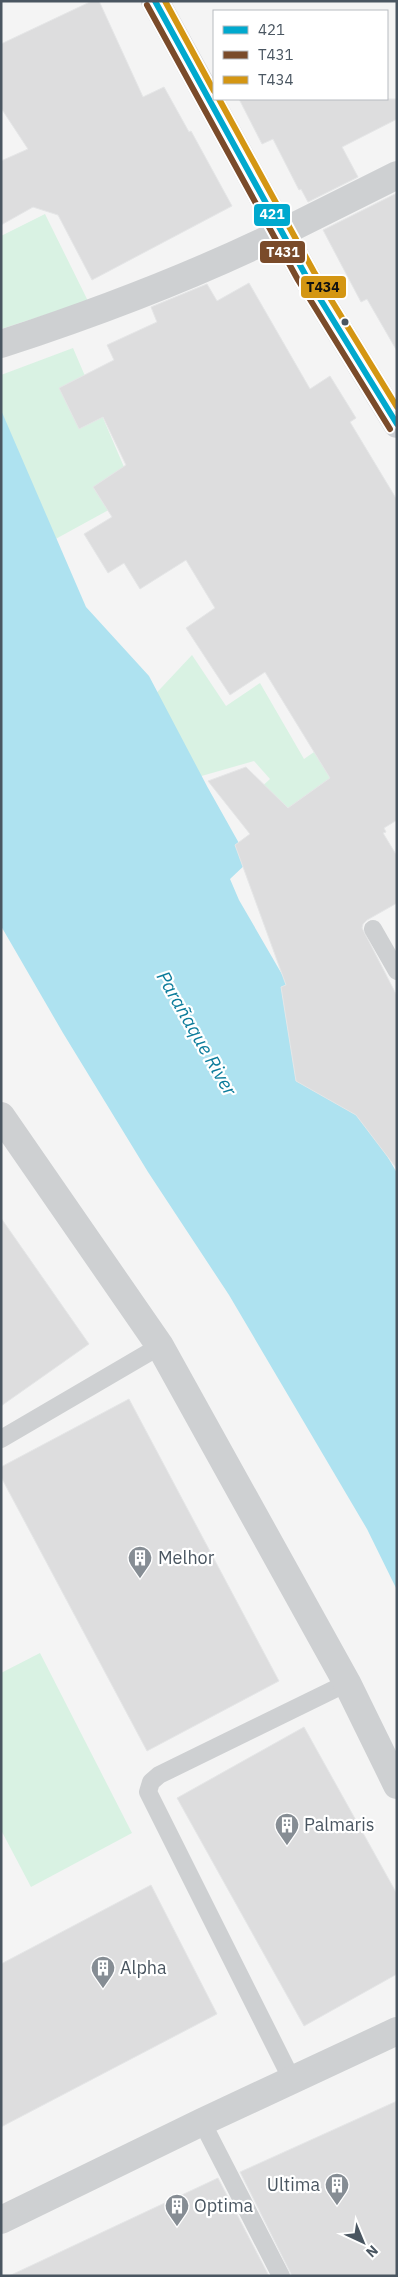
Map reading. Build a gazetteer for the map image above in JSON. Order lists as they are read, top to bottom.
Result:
{
  "water": ["Parañaque River"],
  "places": {
    "building": [
      "Melhor",
      "Palmaris",
      "Alpha",
      "Ultima",
      "Optima"
    ]
  },
  "lines": ["transit line 421", "transit line T434", "transit line T431"],
  "legend": ["421", "T431", "T434"],
  "north": "bottom right"
}
